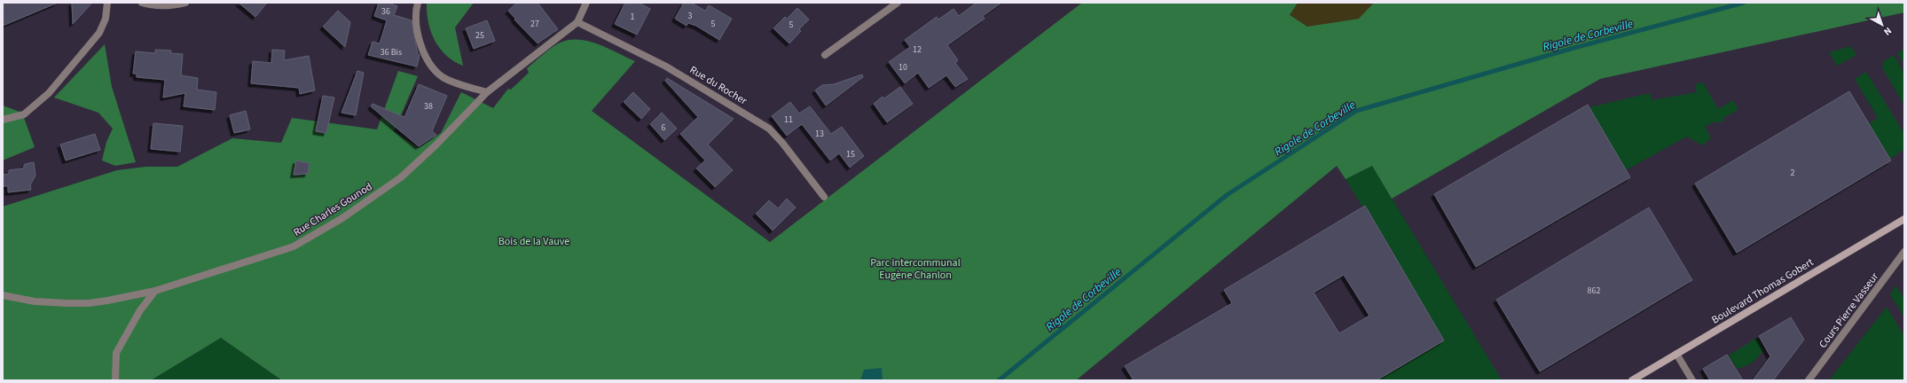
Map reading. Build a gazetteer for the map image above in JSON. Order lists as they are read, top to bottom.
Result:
{
  "streets": {
    "main road": ["Boulevard Thomas Gobert"],
    "street": ["Rue du Rocher", "Rue Charles Gounod", "Cours Pierre Vasseur"]
  },
  "crossings": [
    ["Rue du Rocher", "Rue Charles Gounod"]
  ],
  "water": ["Rigole de Corbeville"],
  "parks": ["Bois de la Vauve", "Parc intercommunal Eugène Chanlon"],
  "house_numbers": [
    "36",
    "3",
    "1",
    "27",
    "5",
    "5",
    "25",
    "12",
    "36 Bis",
    "10",
    "38",
    "11",
    "6",
    "13",
    "15",
    "2",
    "862"
  ],
  "north": "bottom right"
}
